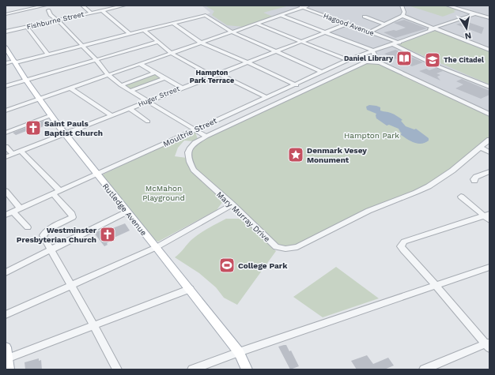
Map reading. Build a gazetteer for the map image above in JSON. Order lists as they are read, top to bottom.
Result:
{
  "streets": {
    "main road": ["Rutledge Avenue"],
    "street": [
      "Fishburne Street",
      "Hagood Avenue",
      "Huger Street",
      "Moultrie Street",
      "Mary Murray Drive"
    ]
  },
  "crossings": [
    ["Hagood Avenue", "Huger Street"],
    ["Hagood Avenue", "Moultrie Street"],
    ["Huger Street", "Rutledge Avenue"],
    ["Moultrie Street", "Rutledge Avenue"]
  ],
  "districts": ["Hampton Park Terrace"],
  "parks": ["Hampton Park", "McMahon Playground"],
  "places": {
    "library": ["Daniel Library"],
    "school or university": ["The Citadel"],
    "church": ["Saint Pauls Baptist Church", "Westminster Presbyterian Church"],
    "place": ["Denmark Vesey Monument"],
    "sports": ["College Park"]
  },
  "north": "bottom"
}
